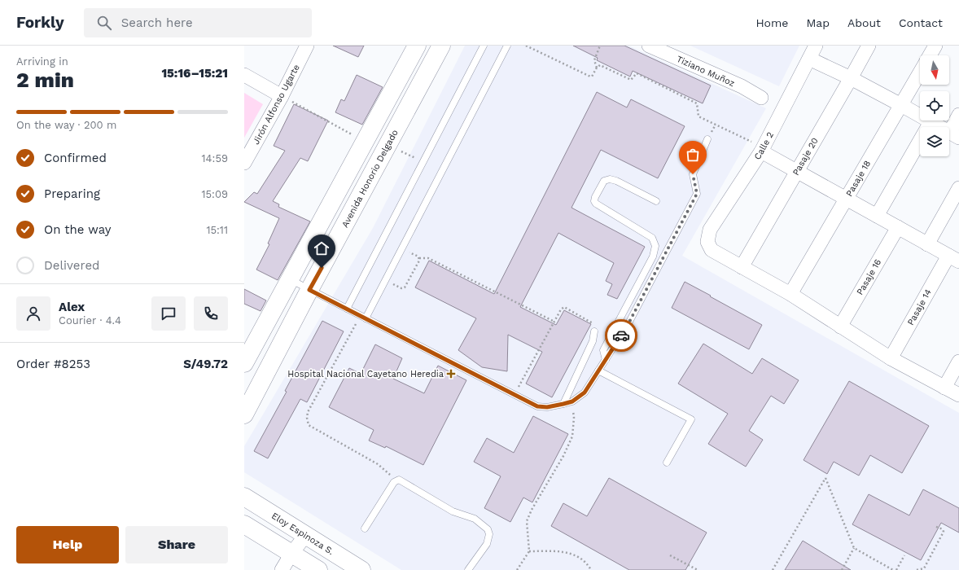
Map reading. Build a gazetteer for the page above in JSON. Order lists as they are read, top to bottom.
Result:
{
  "streets": {
    "street": [
      "Tiziano Muñoz",
      "Jirón Alfonso Ugarte",
      "Calle 2",
      "Pasaje 20",
      "Avenida Honorio Delgado",
      "Pasaje 18",
      "Pasaje 16",
      "Pasaje 14",
      "Eloy Espinoza S."
    ]
  },
  "crossings": [
    ["Calle 2", "Pasaje 20"]
  ],
  "places": {
    "health": ["Hospital Nacional Cayetano Heredia"]
  },
  "north": "bottom",
  "page": {
    "header": "Forkly",
    "search": "Search here",
    "nav": [
      "Home",
      "Map",
      "About",
      "Contact"
    ],
    "heading": ["2 min", "Arriving in", "15:16–15:21"],
    "panel": [
      "Alex",
      "Courier · 4.4",
      "Order #8253",
      "S/49.72"
    ],
    "bar": "On the way · 200 m",
    "list": [
      ["Confirmed", "14:59"],
      ["Preparing", "15:09"],
      ["On the way", "15:11"],
      "Delivered"
    ],
    "buttons": ["Help", "Share"]
  }
}
